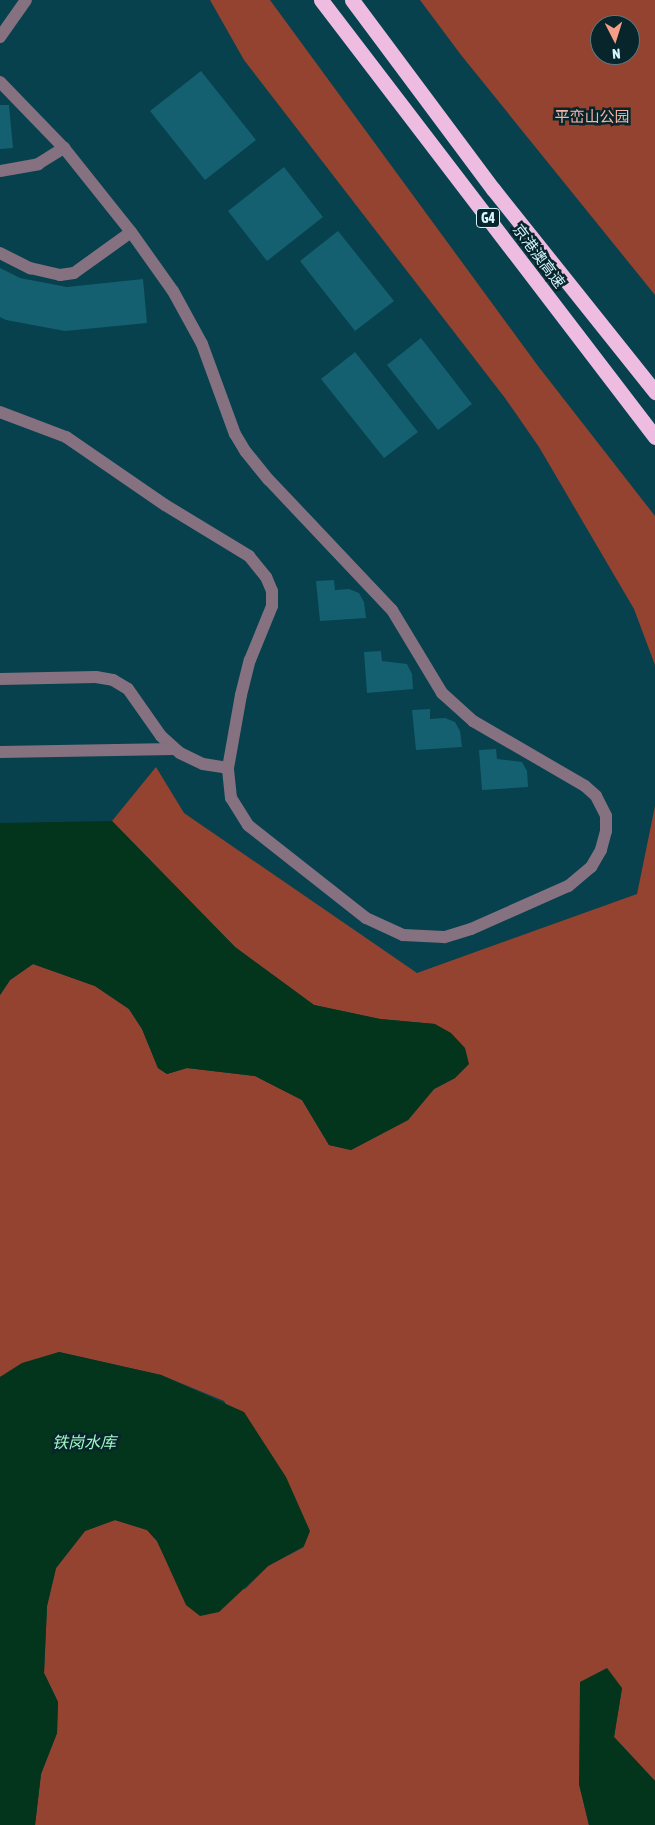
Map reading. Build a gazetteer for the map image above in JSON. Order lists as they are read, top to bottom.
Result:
{
  "streets": {
    "highway": ["G4", "京港澳高速"]
  },
  "water": ["铁岗水库"],
  "parks": ["平峦山公园"],
  "north": "bottom"
}
